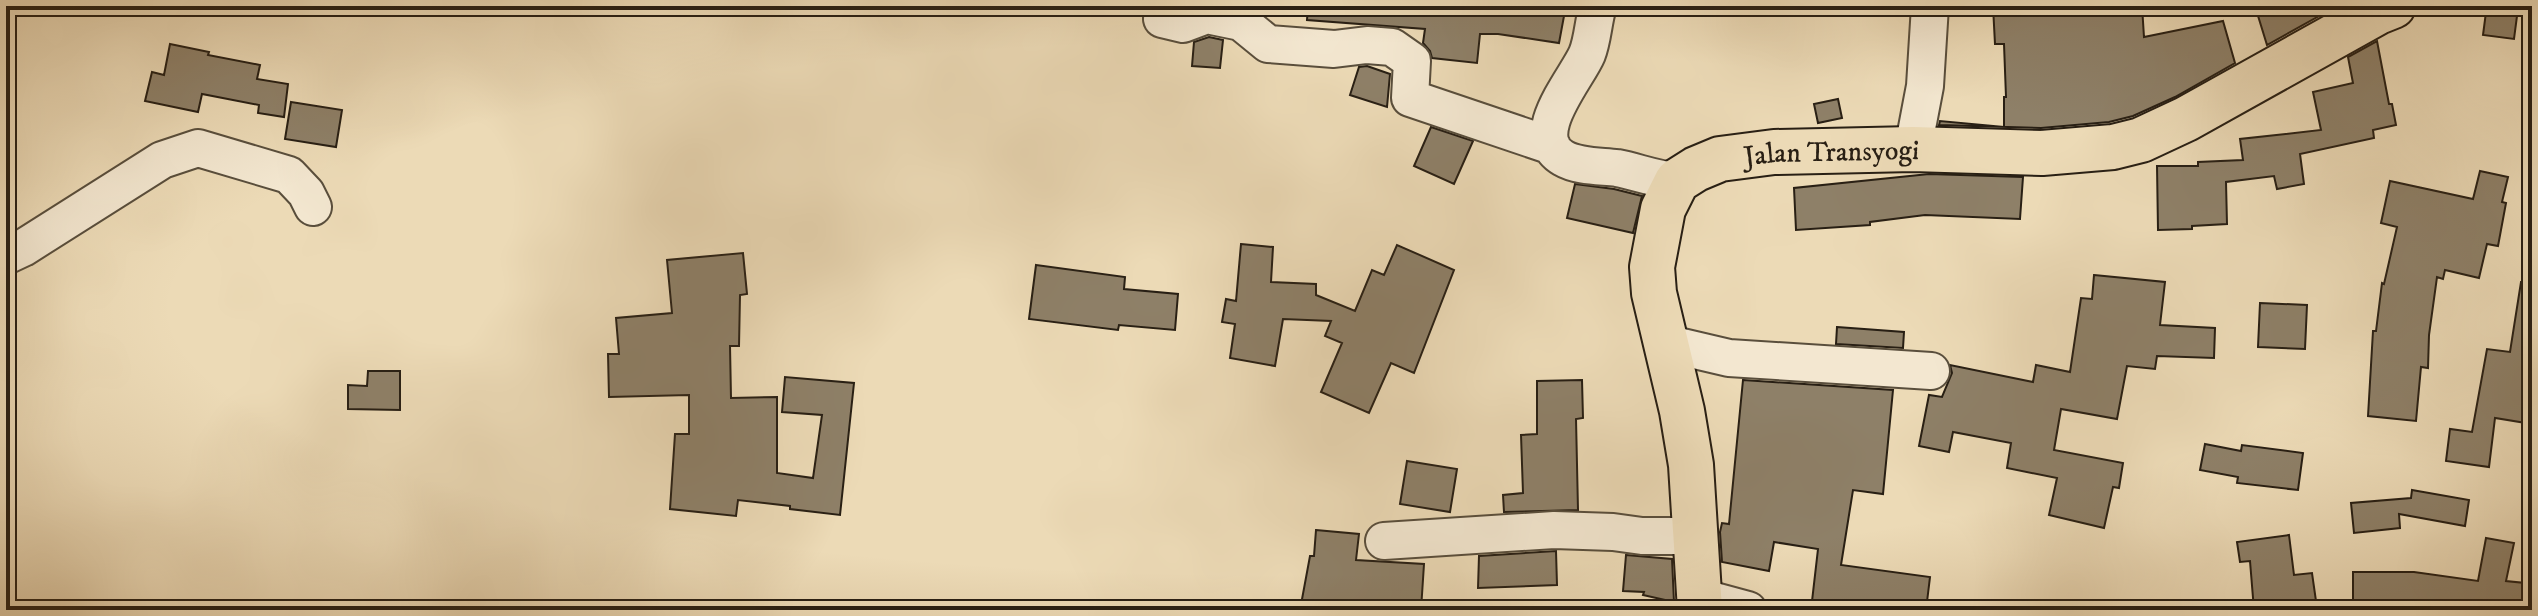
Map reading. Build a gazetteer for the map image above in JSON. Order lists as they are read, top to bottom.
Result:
{
  "streets": {
    "main road": ["Jalan Transyogi"]
  }
}
